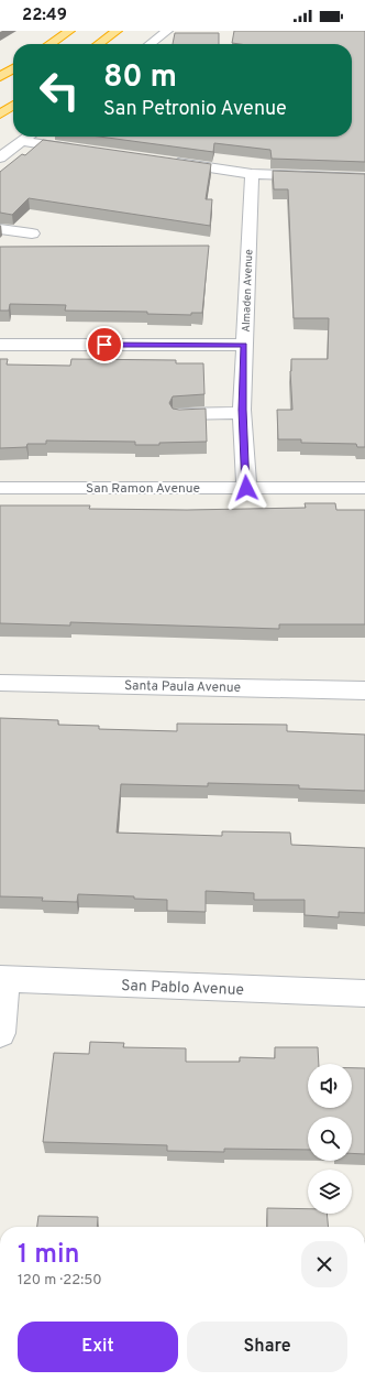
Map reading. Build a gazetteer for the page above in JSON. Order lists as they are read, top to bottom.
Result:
{
  "streets": {
    "street": [
      "Almaden Avenue",
      "San Ramon Avenue",
      "Santa Paula Avenue",
      "San Pablo Avenue"
    ]
  },
  "crossings": [
    ["Almaden Avenue", "San Ramon Avenue"]
  ],
  "page": {
    "status": "22:49",
    "turn": ["80 m", "San Petronio Avenue"],
    "heading": ["1 min", "120 m · 22:50"],
    "buttons": ["Exit", "Share"]
  }
}
